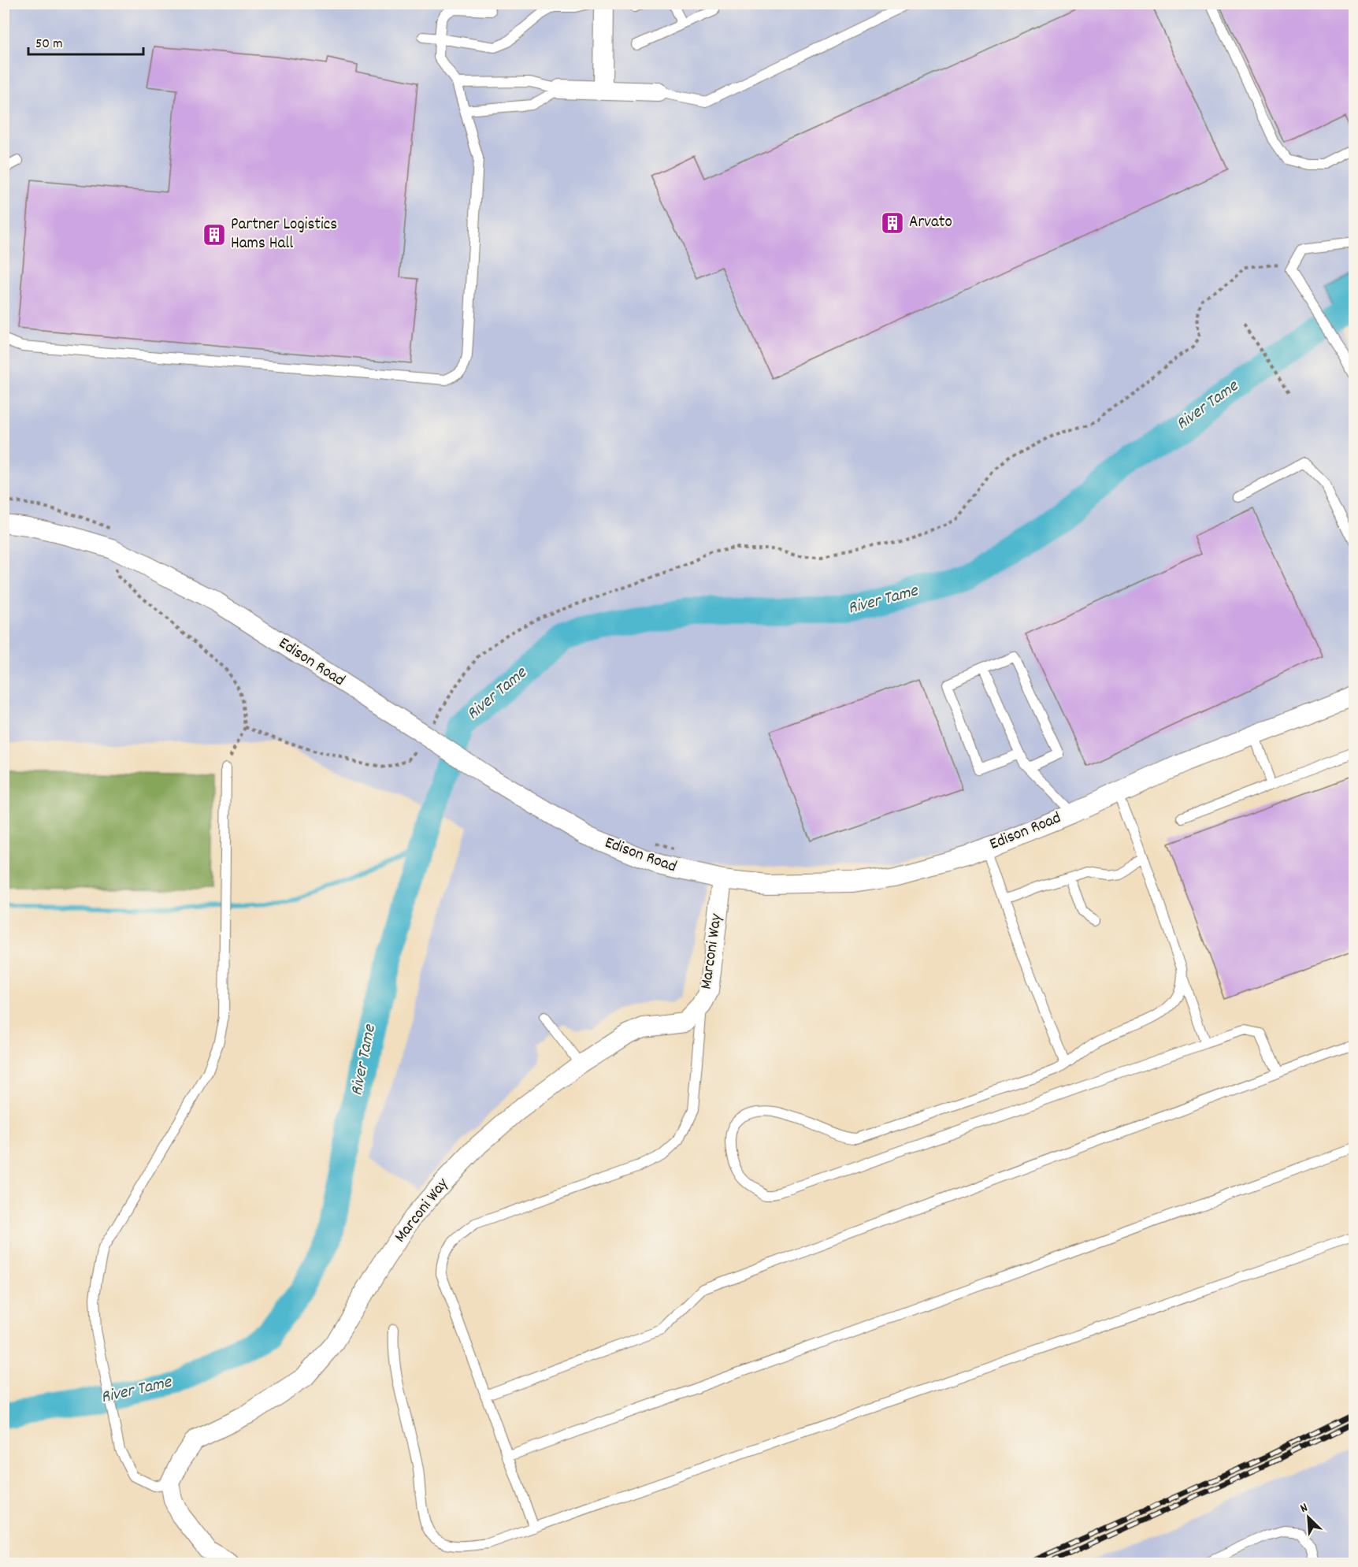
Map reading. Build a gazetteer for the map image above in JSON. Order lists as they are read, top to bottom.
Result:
{
  "streets": {
    "street": ["Edison Road", "Marconi Way"]
  },
  "crossings": [
    ["Edison Road", "Marconi Way"]
  ],
  "water": ["River Tame"],
  "places": {
    "building": ["Arvato", "Partner Logistics Hams Hall"]
  },
  "scale_bar": "50 m",
  "north": "top left"
}
